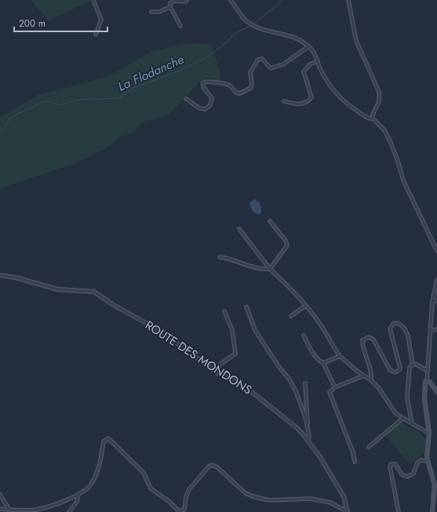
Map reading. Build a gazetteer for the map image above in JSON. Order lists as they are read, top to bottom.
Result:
{
  "streets": {
    "street": ["ROUTE DES MONDONS"]
  },
  "water": ["La Flodanche"],
  "scale_bar": "200 m"
}
